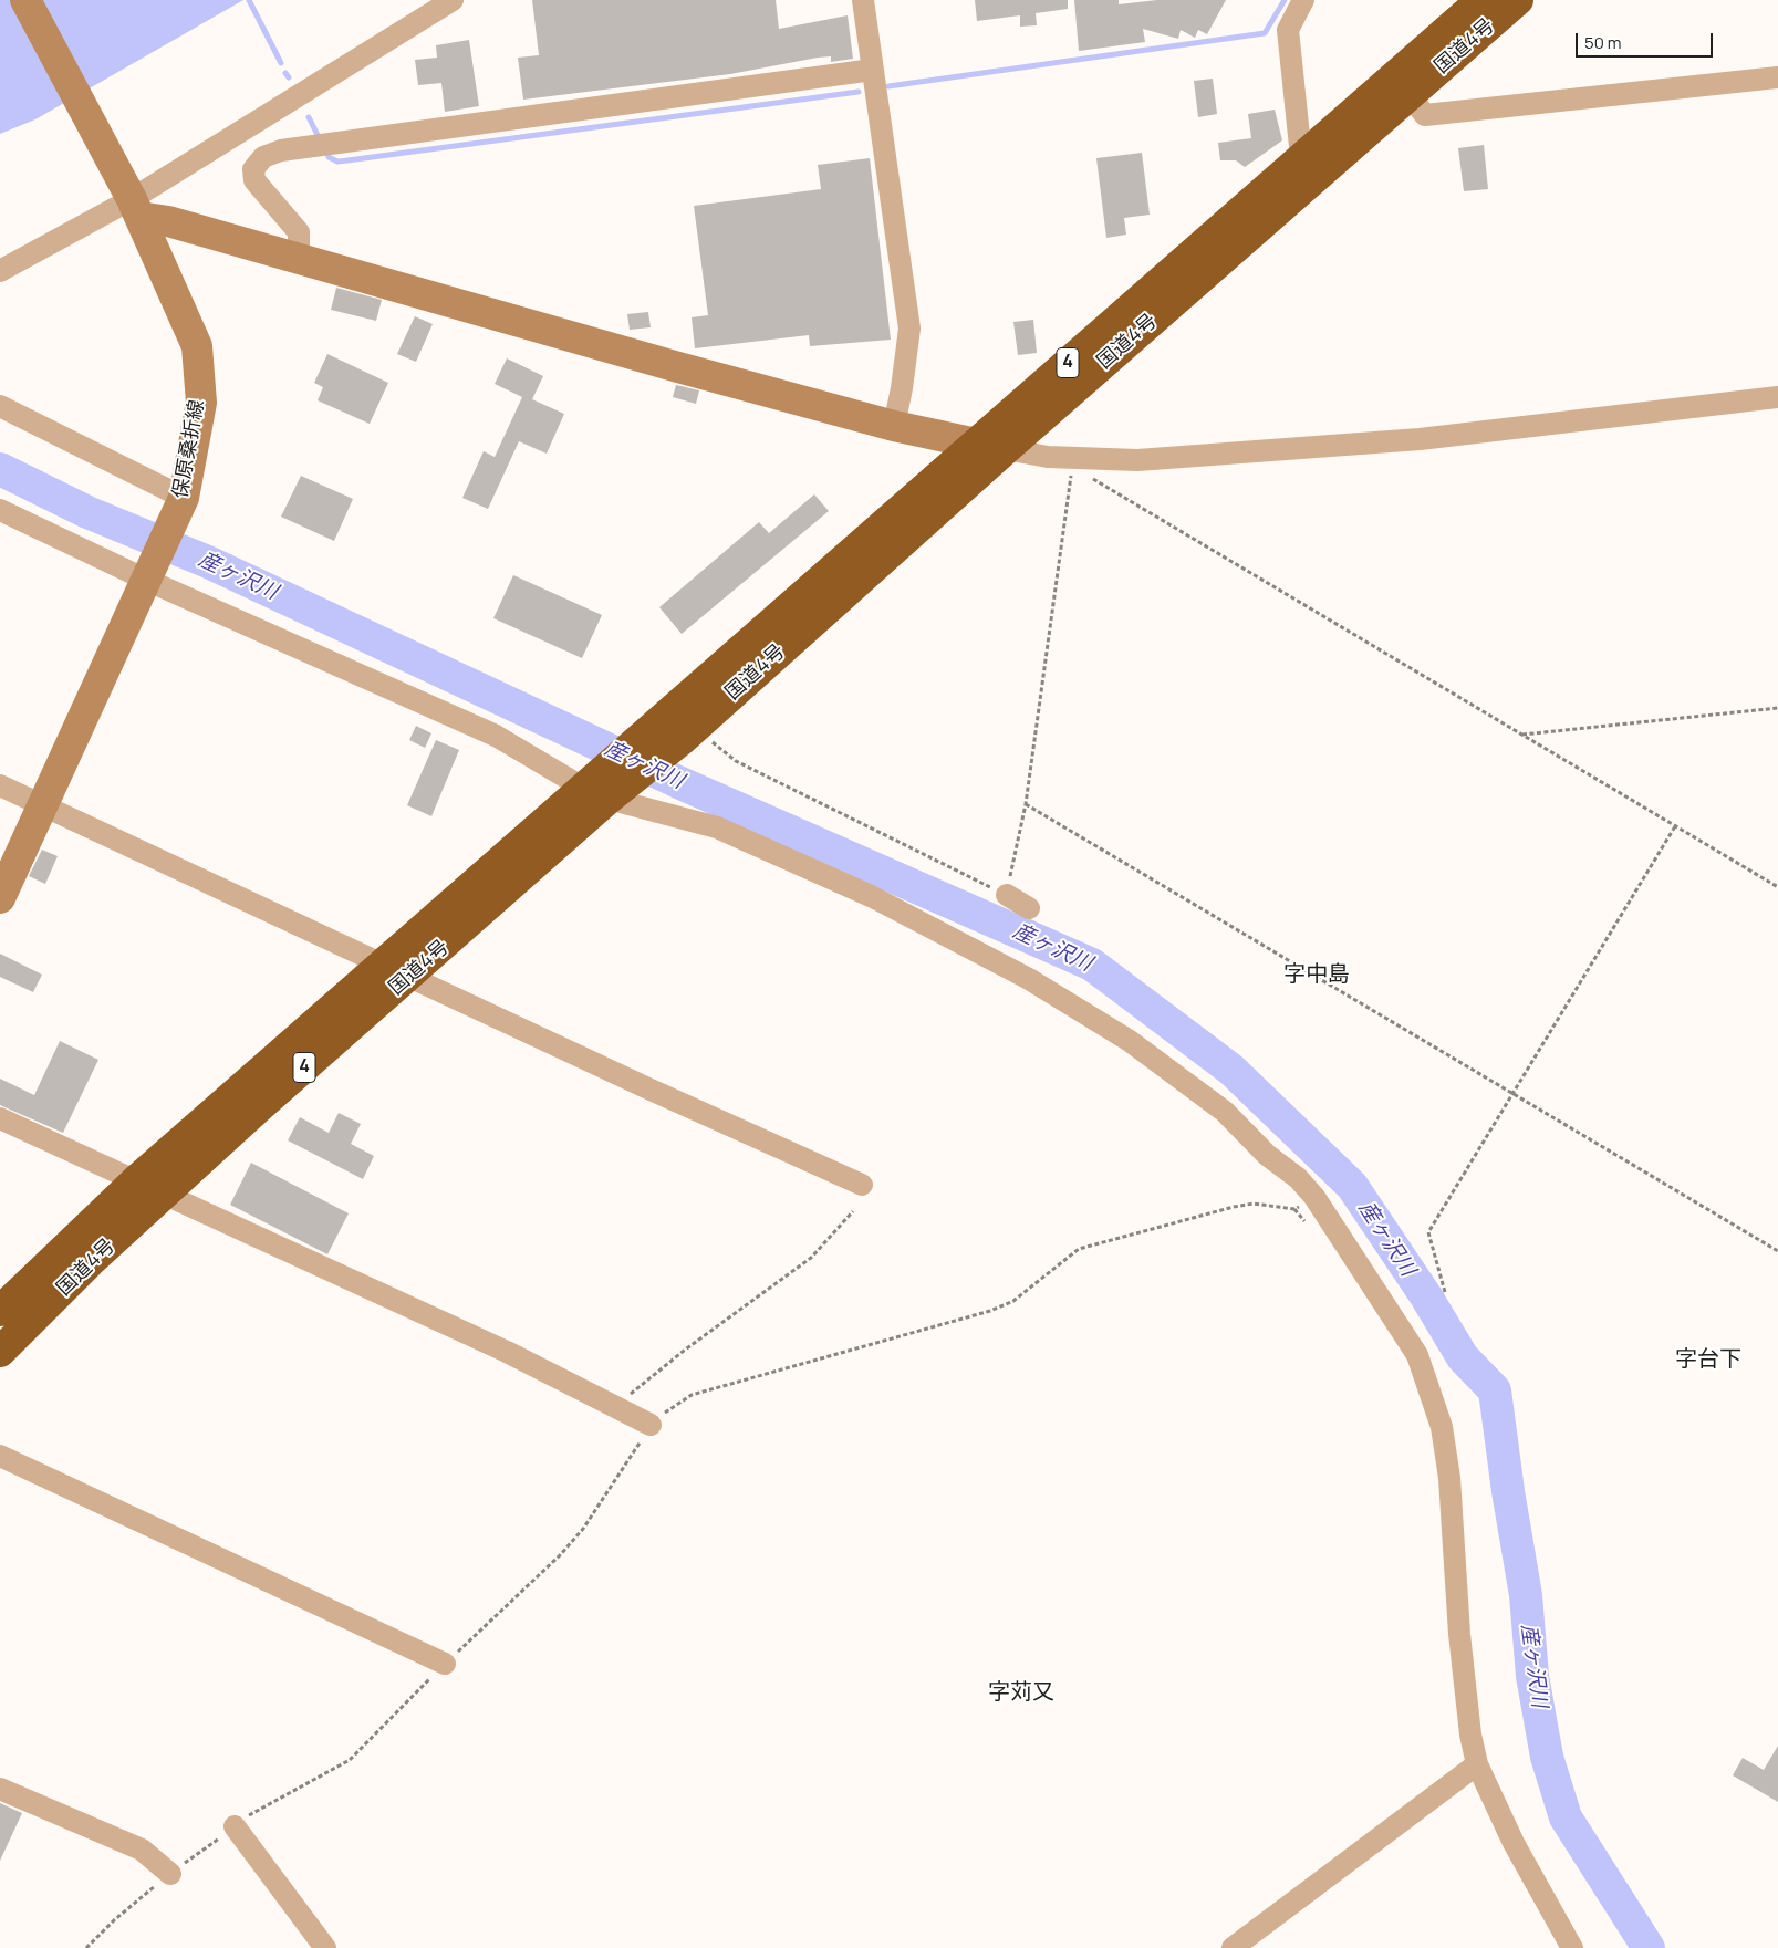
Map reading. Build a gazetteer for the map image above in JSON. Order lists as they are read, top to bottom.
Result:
{
  "streets": {
    "highway": ["国道4号", "4"],
    "main road": ["保原桑折線"]
  },
  "districts": ["字中島", "字台下", "字苅又"],
  "water": ["産ヶ沢川"],
  "scale_bar": "50 m"
}
